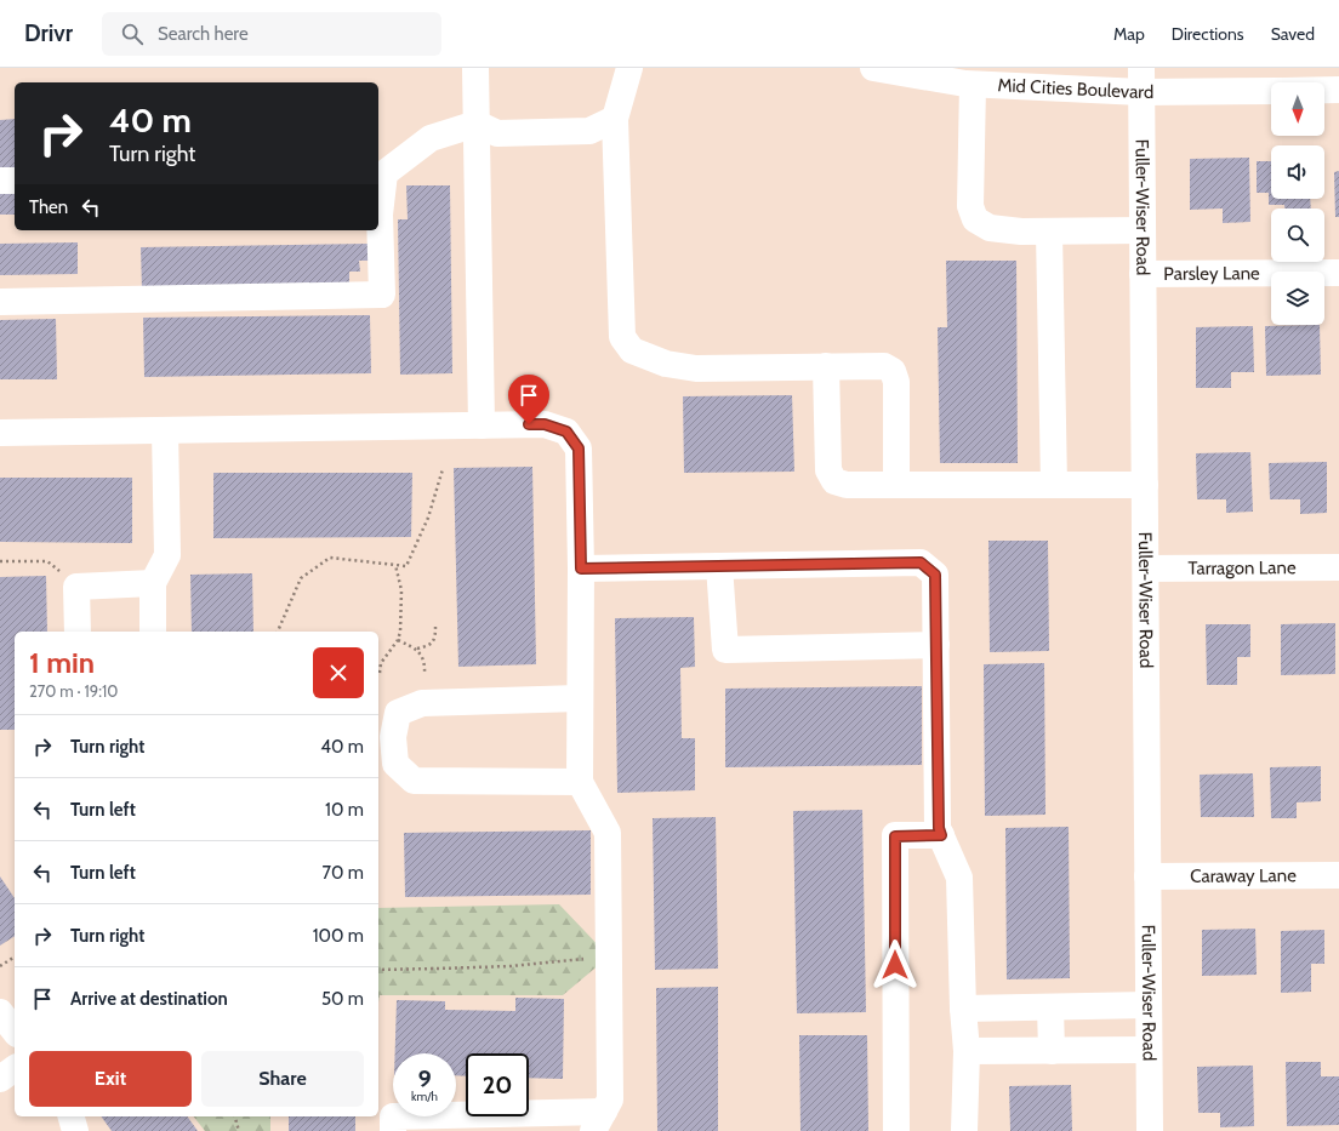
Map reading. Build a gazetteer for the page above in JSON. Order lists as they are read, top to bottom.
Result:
{
  "streets": {
    "street": [
      "Mid Cities Boulevard",
      "Fuller-Wiser Road",
      "Parsley Lane",
      "Tarragon Lane",
      "Caraway Lane"
    ]
  },
  "crossings": [
    ["Mid Cities Boulevard", "Fuller-Wiser Road"],
    ["Fuller-Wiser Road", "Parsley Lane"],
    ["Fuller-Wiser Road", "Tarragon Lane"],
    ["Fuller-Wiser Road", "Caraway Lane"]
  ],
  "north": "bottom",
  "page": {
    "header": "Drivr",
    "search": "Search here",
    "nav": ["Map", "Directions", "Saved"],
    "turn": ["40 m", "Turn right"],
    "then": "Then",
    "heading": ["1 min", "270 m · 19:10"],
    "list": [
      {
        "name": "Turn right",
        "value": "40 m"
      },
      {
        "name": "Turn left",
        "value": "10 m"
      },
      {
        "name": "Turn left",
        "value": "70 m"
      },
      {
        "name": "Turn right",
        "value": "100 m"
      },
      {
        "name": "Arrive at destination",
        "value": "50 m"
      }
    ],
    "buttons": ["Exit", "Share"],
    "speed": "9 km/h",
    "limit": "20"
  }
}
